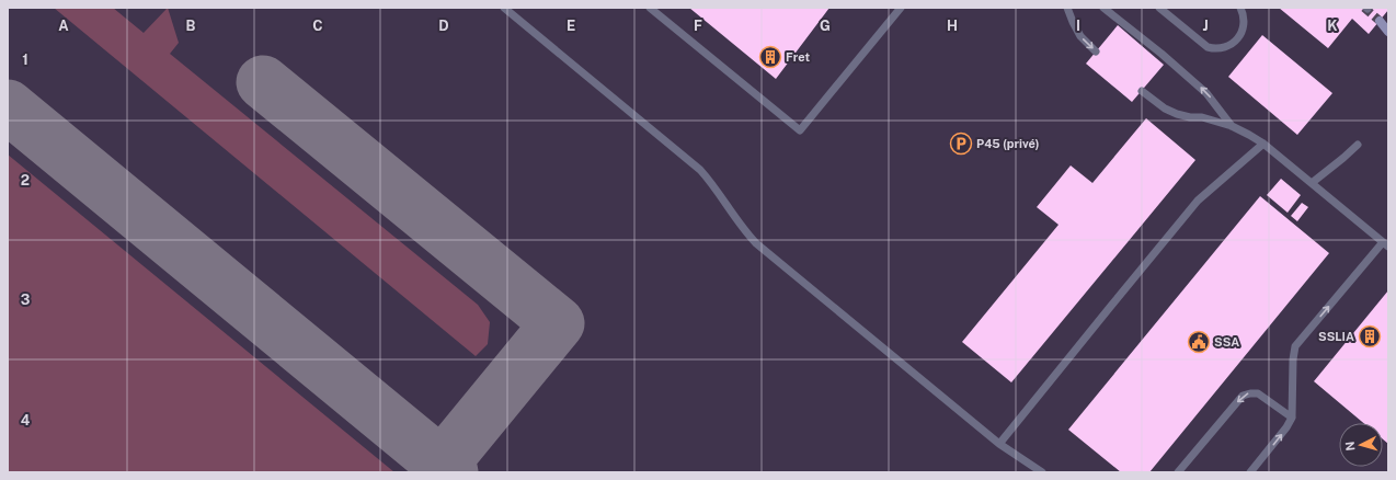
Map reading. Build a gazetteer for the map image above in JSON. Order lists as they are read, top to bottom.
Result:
{
  "places": {
    "building": ["Fret", "SSLIA"],
    "parking": ["P45 (privé)"],
    "public building": ["SSA"]
  },
  "north": "left",
  "grid": {
    "columns": [
      "A",
      "B",
      "C",
      "D",
      "E",
      "F",
      "G",
      "H",
      "I",
      "J",
      "K"
    ],
    "rows": [
      "1",
      "2",
      "3",
      "4"
    ]
  }
}
